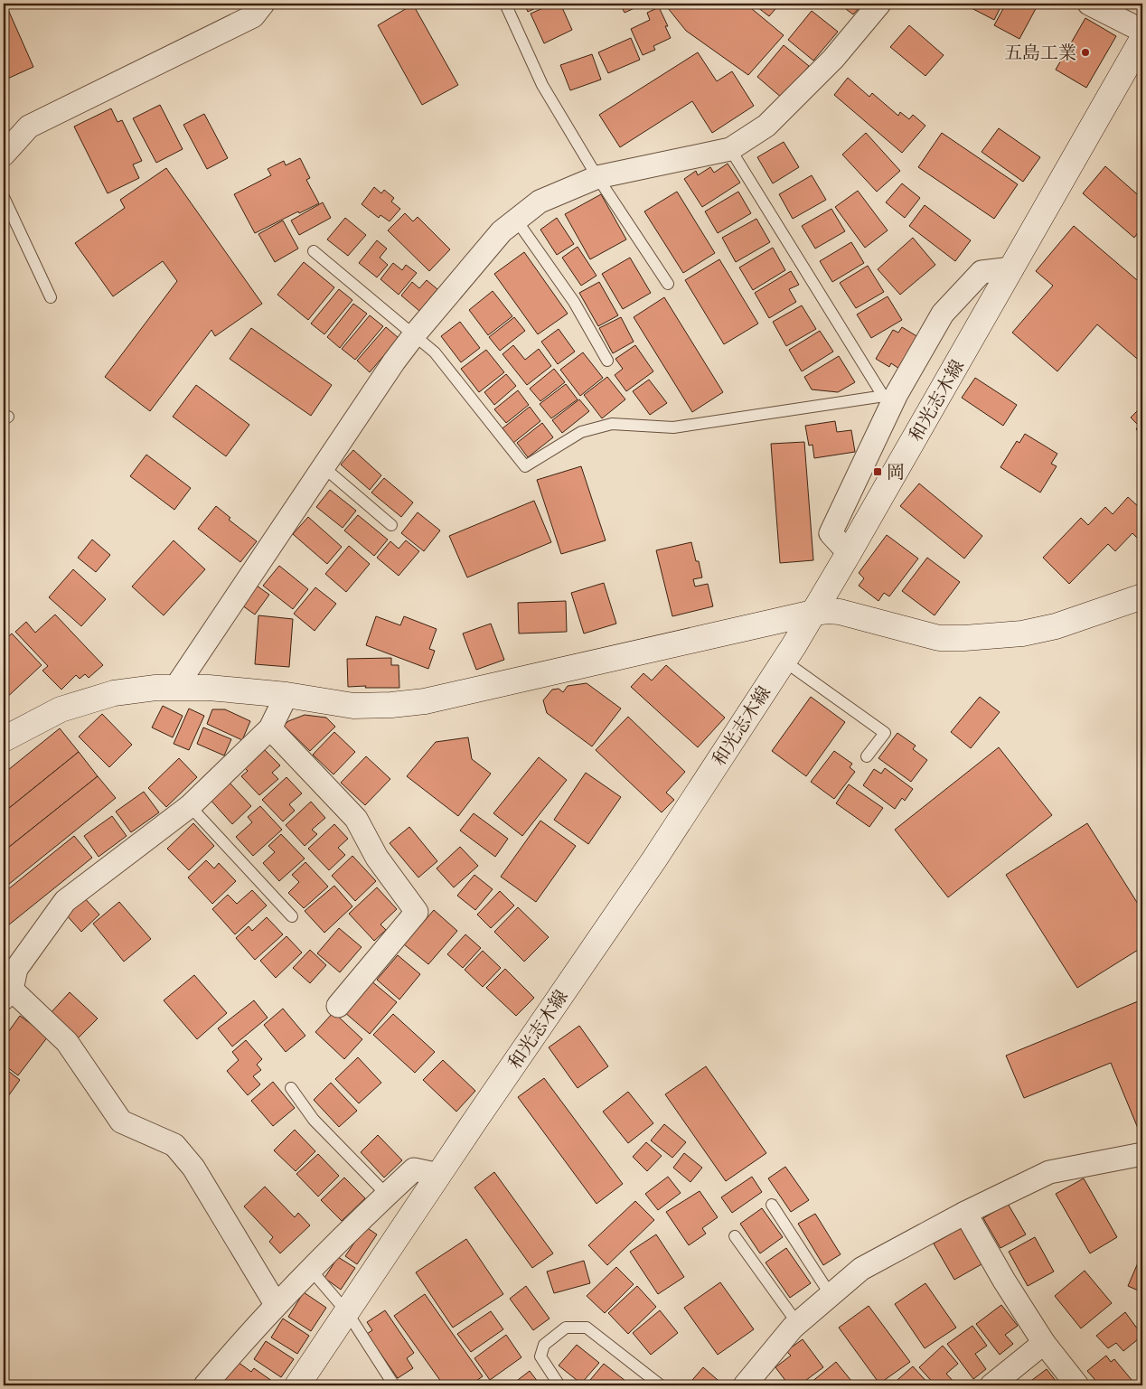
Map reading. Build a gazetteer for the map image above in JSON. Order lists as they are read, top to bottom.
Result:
{
  "streets": {
    "main road": ["和光志木線"]
  },
  "places": {
    "other": ["五島工業"],
    "transit": ["岡"]
  }
}
